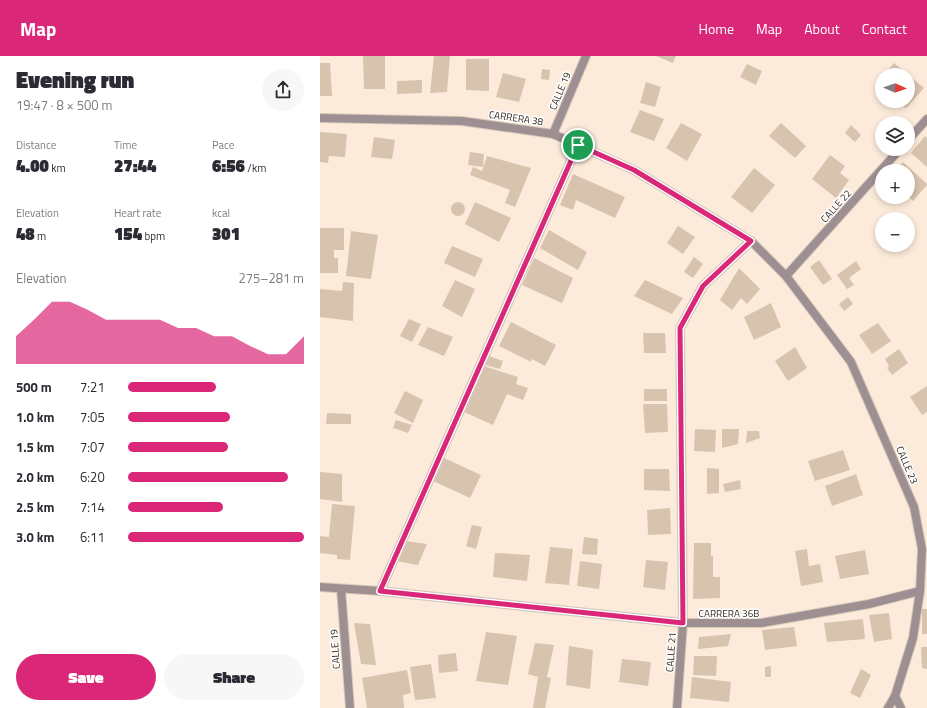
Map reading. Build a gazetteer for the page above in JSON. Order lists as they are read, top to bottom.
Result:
{
  "streets": {
    "street": [
      "CALLE 19",
      "CARRERA 38",
      "CALLE 22",
      "CALLE 23",
      "CARRERA 36B",
      "CALLE 21"
    ]
  },
  "crossings": [
    ["CALLE 19", "CARRERA 38"],
    ["CALLE 19", "CARRERA 36B"],
    ["CARRERA 38", "CALLE 22"],
    ["CARRERA 38", "CALLE 23"],
    ["CARRERA 38", "CALLE 21"],
    ["CALLE 22", "CALLE 23"],
    ["CALLE 23", "CARRERA 36B"],
    ["CARRERA 36B", "CALLE 21"]
  ],
  "north": "right",
  "page": {
    "header": "Map",
    "nav": [
      "Home",
      "Map",
      "About",
      "Contact"
    ],
    "heading": ["Evening run", "19:47 · 8 × 500 m"],
    "map_buttons": ["+", "−"],
    "stats": [
      ["Distance", "4.00 km"],
      ["Time", "27:44"],
      ["Pace", "6:56 /km"],
      ["Elevation", "48 m"],
      ["Heart rate", "154 bpm"],
      ["kcal", "301"]
    ],
    "chart": ["Elevation", "275–281 m"],
    "list": [
      {
        "name": "500 m",
        "note": "7:21"
      },
      {
        "name": "1.0 km",
        "note": "7:05"
      },
      {
        "name": "1.5 km",
        "note": "7:07"
      },
      {
        "name": "2.0 km",
        "note": "6:20"
      },
      {
        "name": "2.5 km",
        "note": "7:14"
      },
      {
        "name": "3.0 km",
        "note": "6:11"
      }
    ],
    "buttons": ["Save", "Share"]
  }
}
